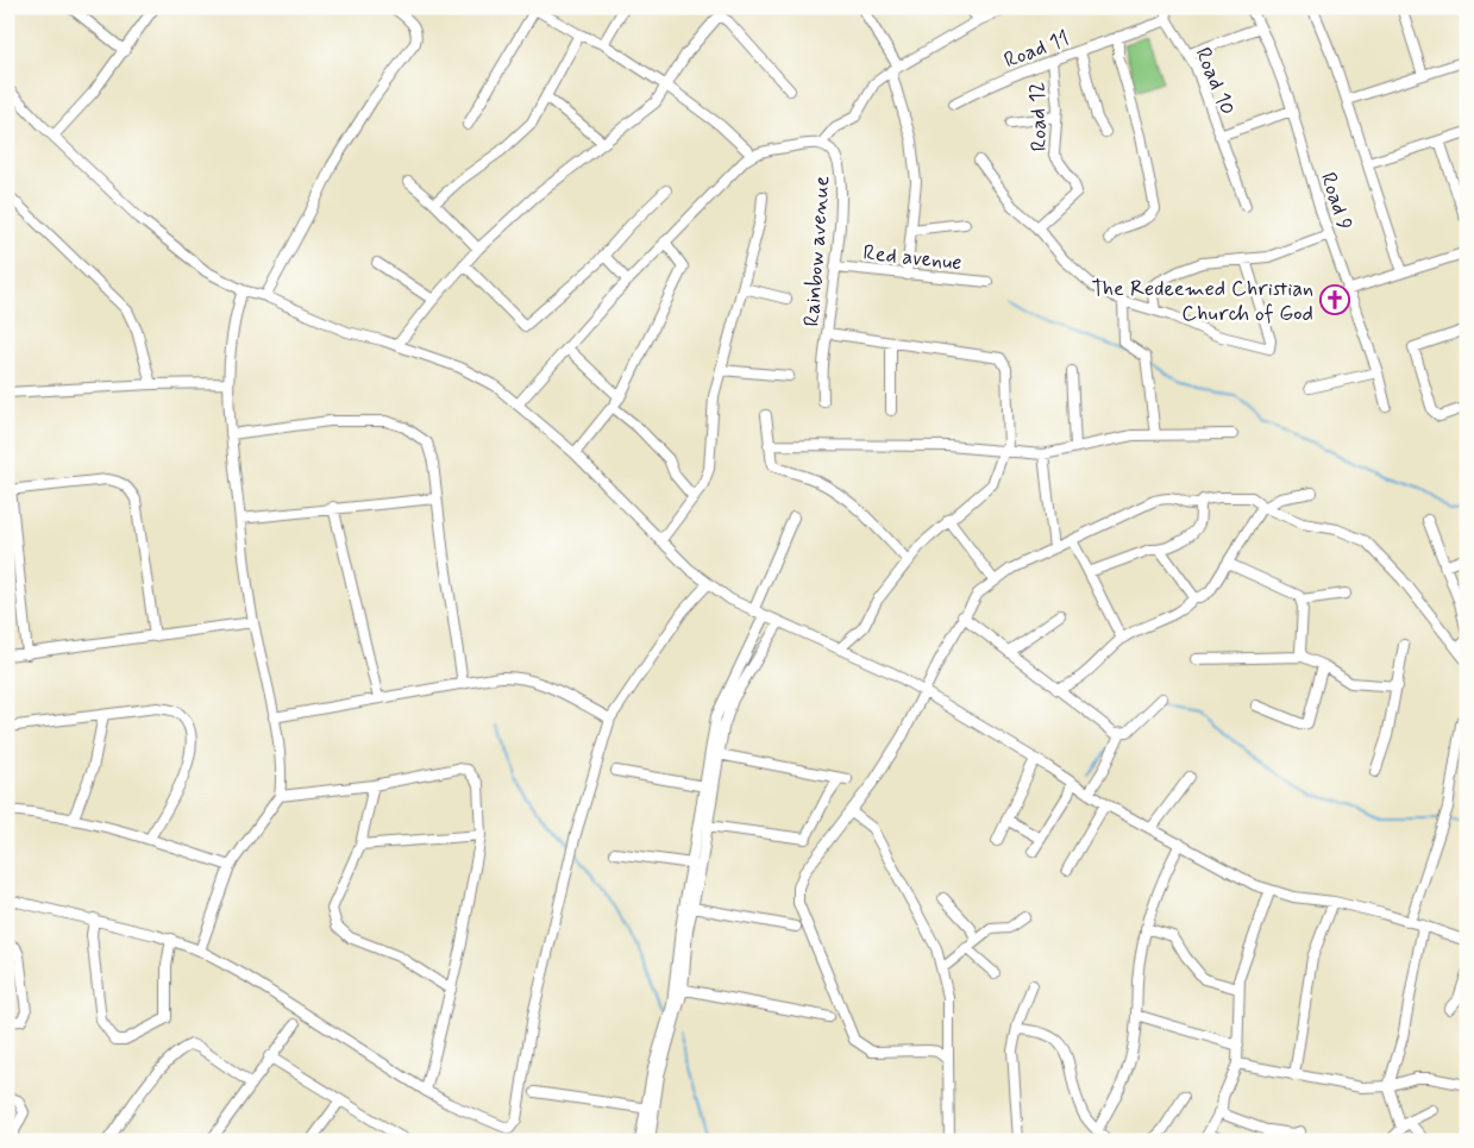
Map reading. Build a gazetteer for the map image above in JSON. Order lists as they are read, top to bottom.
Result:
{
  "streets": {
    "street": [
      "Road 11",
      "Road 10",
      "Road 12",
      "Road 9",
      "Rainbow avenue",
      "Red avenue"
    ]
  },
  "crossings": [
    ["Road 11", "Road 10"],
    ["Road 11", "Road 12"],
    ["Road 10", "Road 9"],
    ["Rainbow avenue", "Red avenue"]
  ],
  "places": {
    "church": ["The Redeemed Christian Church of God"]
  }
}
